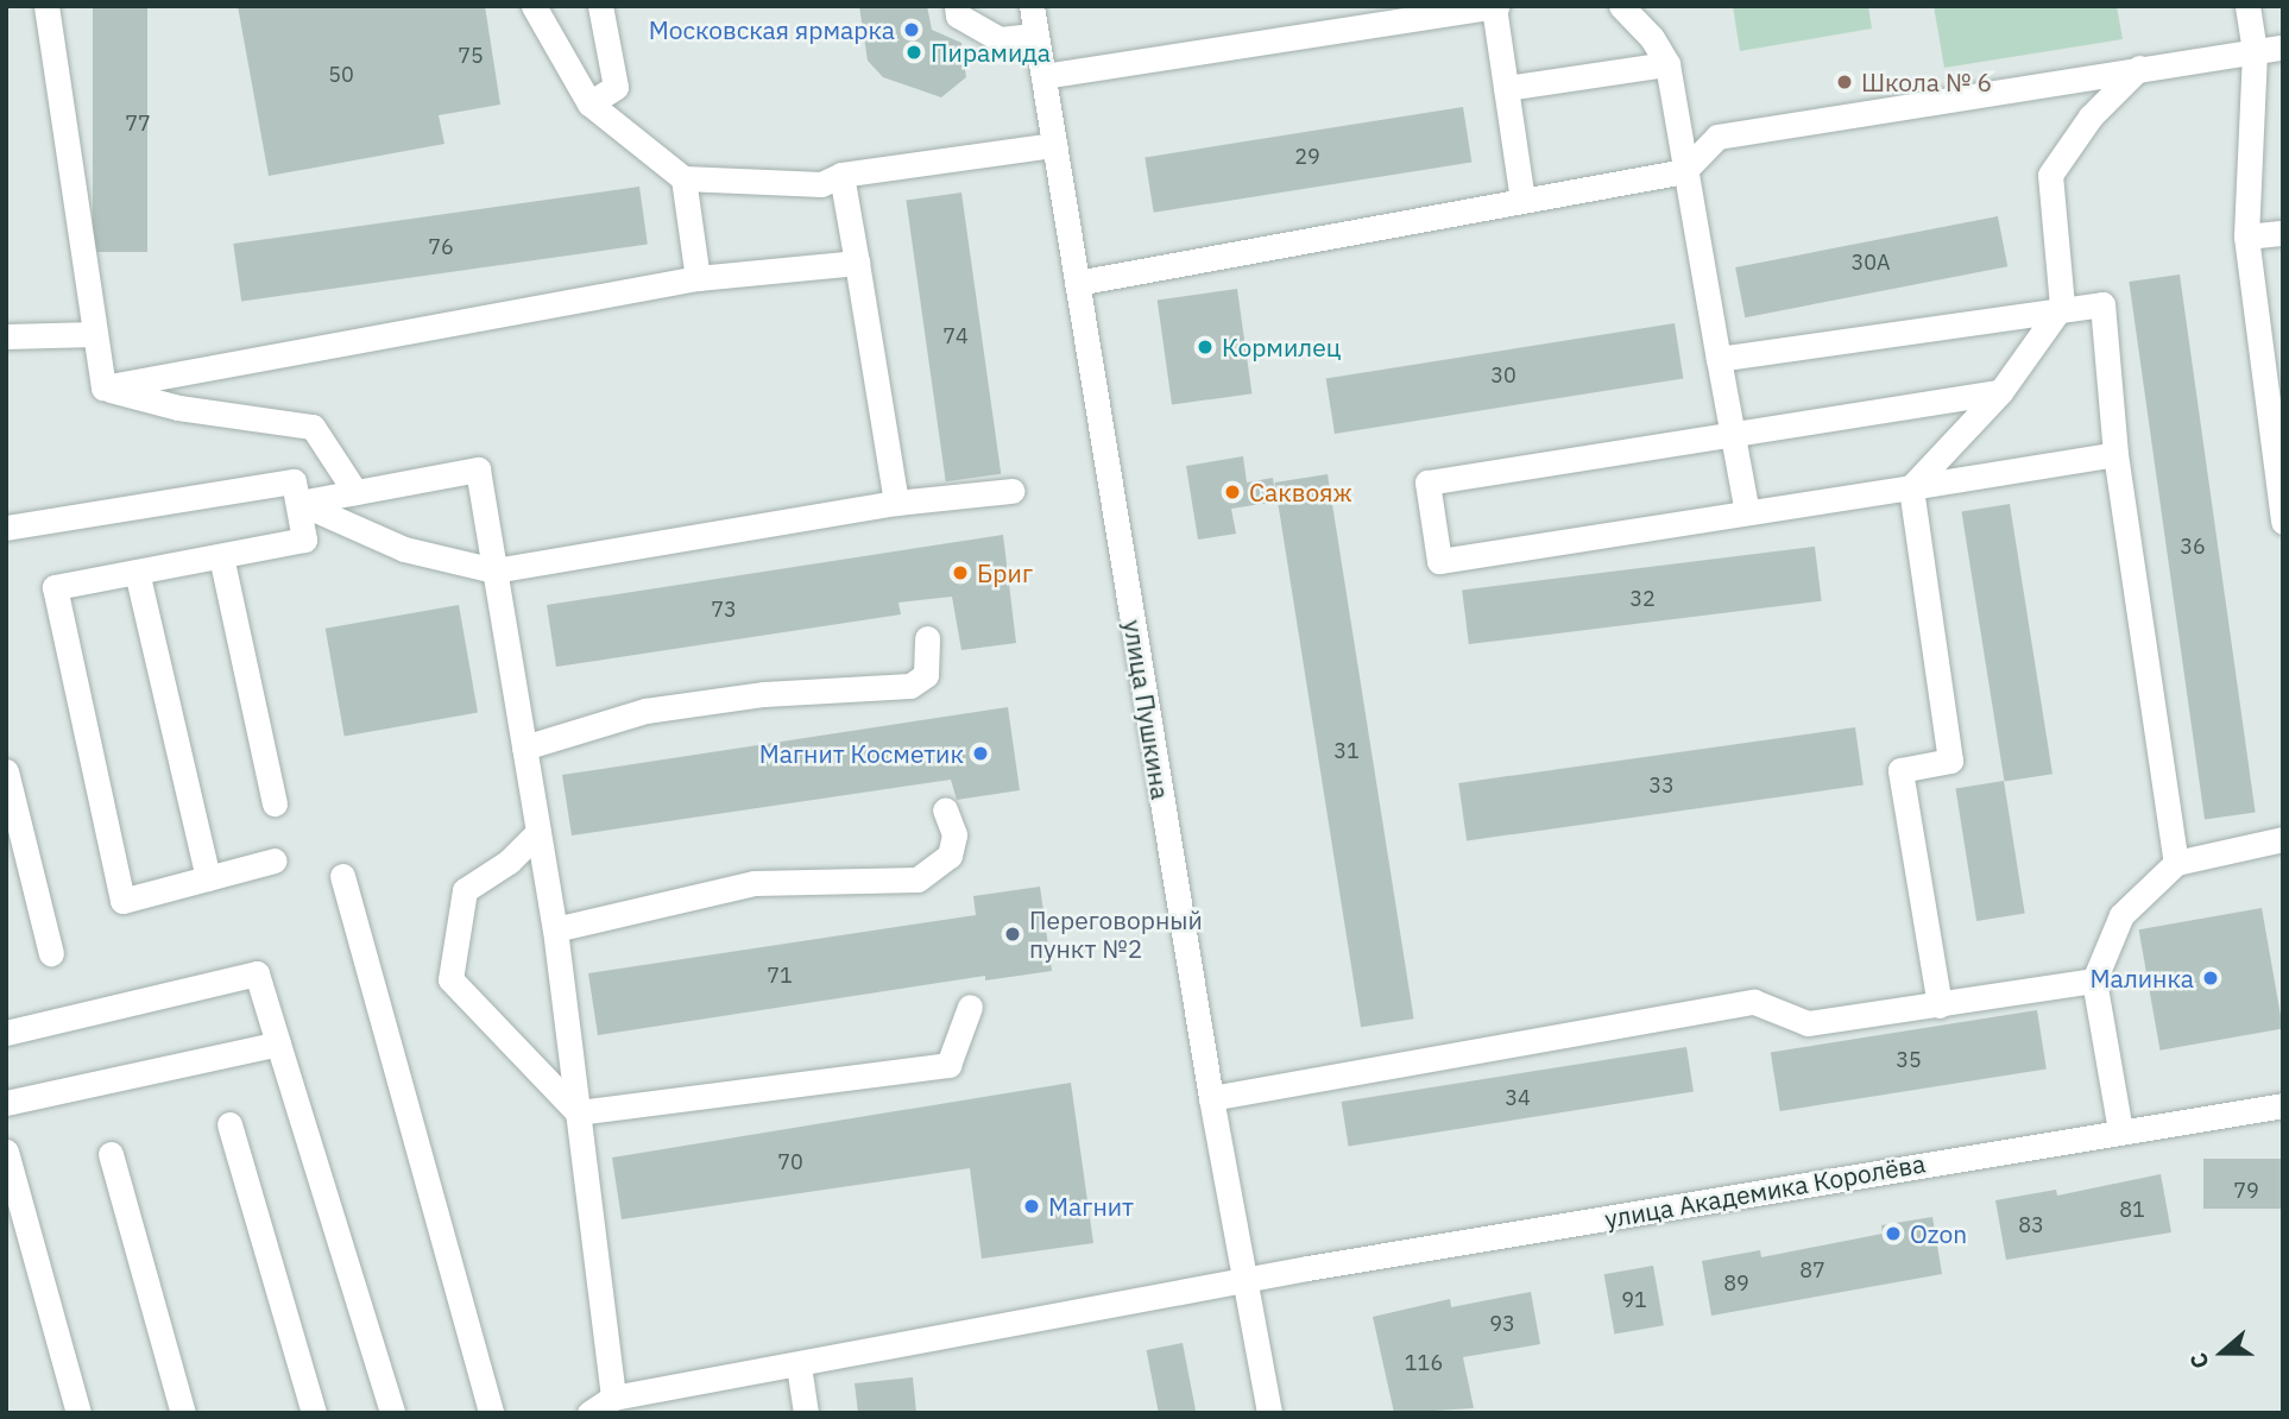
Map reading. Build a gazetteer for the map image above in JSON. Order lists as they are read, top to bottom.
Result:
{
  "streets": {
    "street": ["улица Пушкина", "улица Академика Королёва"]
  },
  "crossings": [
    ["улица Пушкина", "улица Академика Королёва"]
  ],
  "places": [
    "Московская ярмарка",
    "Пирамида",
    "Школа № 6",
    "Кормилец",
    "Саквояж",
    "Бриг",
    "Магнит Косметик",
    "Переговорный пункт №2",
    "Малинка",
    "Магнит",
    "Ozon"
  ],
  "house_numbers": [
    "75",
    "50",
    "77",
    "29",
    "76",
    "30А",
    "74",
    "30",
    "36",
    "32",
    "73",
    "31",
    "33",
    "71",
    "35",
    "34",
    "70",
    "79",
    "81",
    "83",
    "87",
    "89",
    "91",
    "93",
    "116"
  ],
  "north": "left"
}
